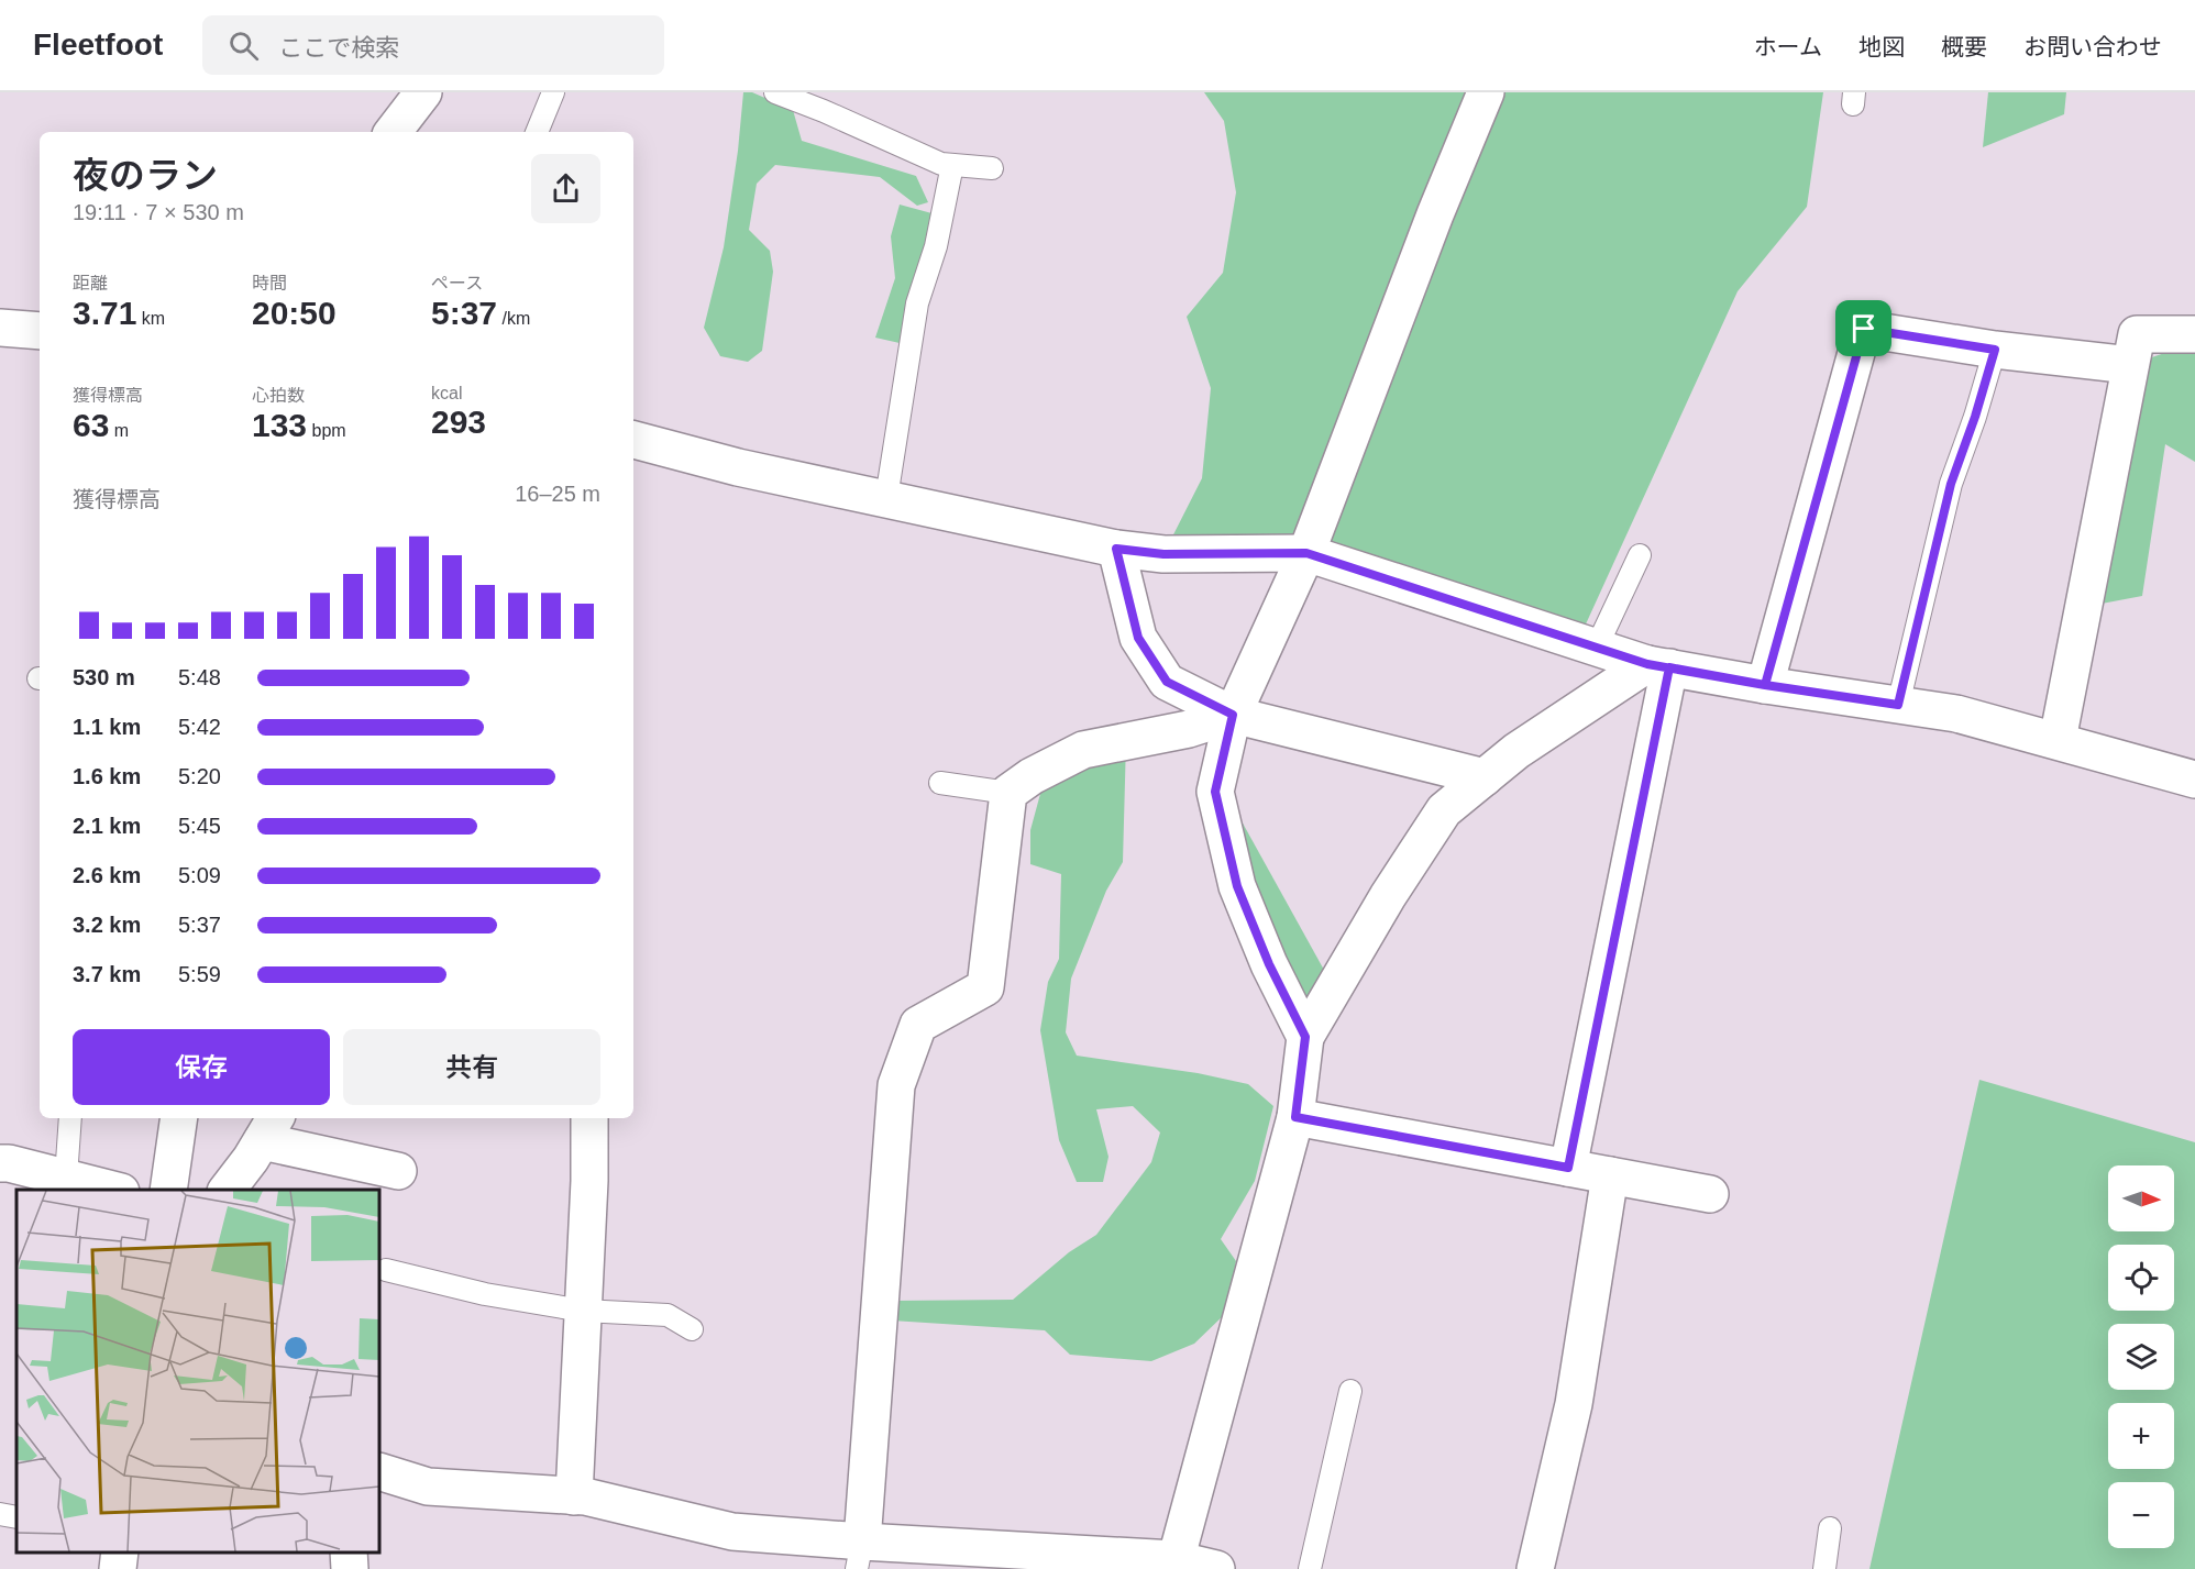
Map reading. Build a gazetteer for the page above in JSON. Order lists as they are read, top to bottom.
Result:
{
  "north": "right",
  "page": {
    "header": "Fleetfoot",
    "search": "ここで検索",
    "nav": [
      "ホーム",
      "地図",
      "概要",
      "お問い合わせ"
    ],
    "heading": ["夜のラン", "19:11 · 7 × 530 m"],
    "stats": [
      ["距離", "3.71 km"],
      ["時間", "20:50"],
      ["ペース", "5:37 /km"],
      ["獲得標高", "63 m"],
      ["心拍数", "133 bpm"],
      ["kcal", "293"]
    ],
    "chart": ["獲得標高", "16–25 m"],
    "list": [
      {
        "name": "530 m",
        "note": "5:48"
      },
      {
        "name": "1.1 km",
        "note": "5:42"
      },
      {
        "name": "1.6 km",
        "note": "5:20"
      },
      {
        "name": "2.1 km",
        "note": "5:45"
      },
      {
        "name": "2.6 km",
        "note": "5:09"
      },
      {
        "name": "3.2 km",
        "note": "5:37"
      },
      {
        "name": "3.7 km",
        "note": "5:59"
      }
    ],
    "buttons": ["保存", "共有"],
    "map_buttons": ["+", "−"]
  }
}
